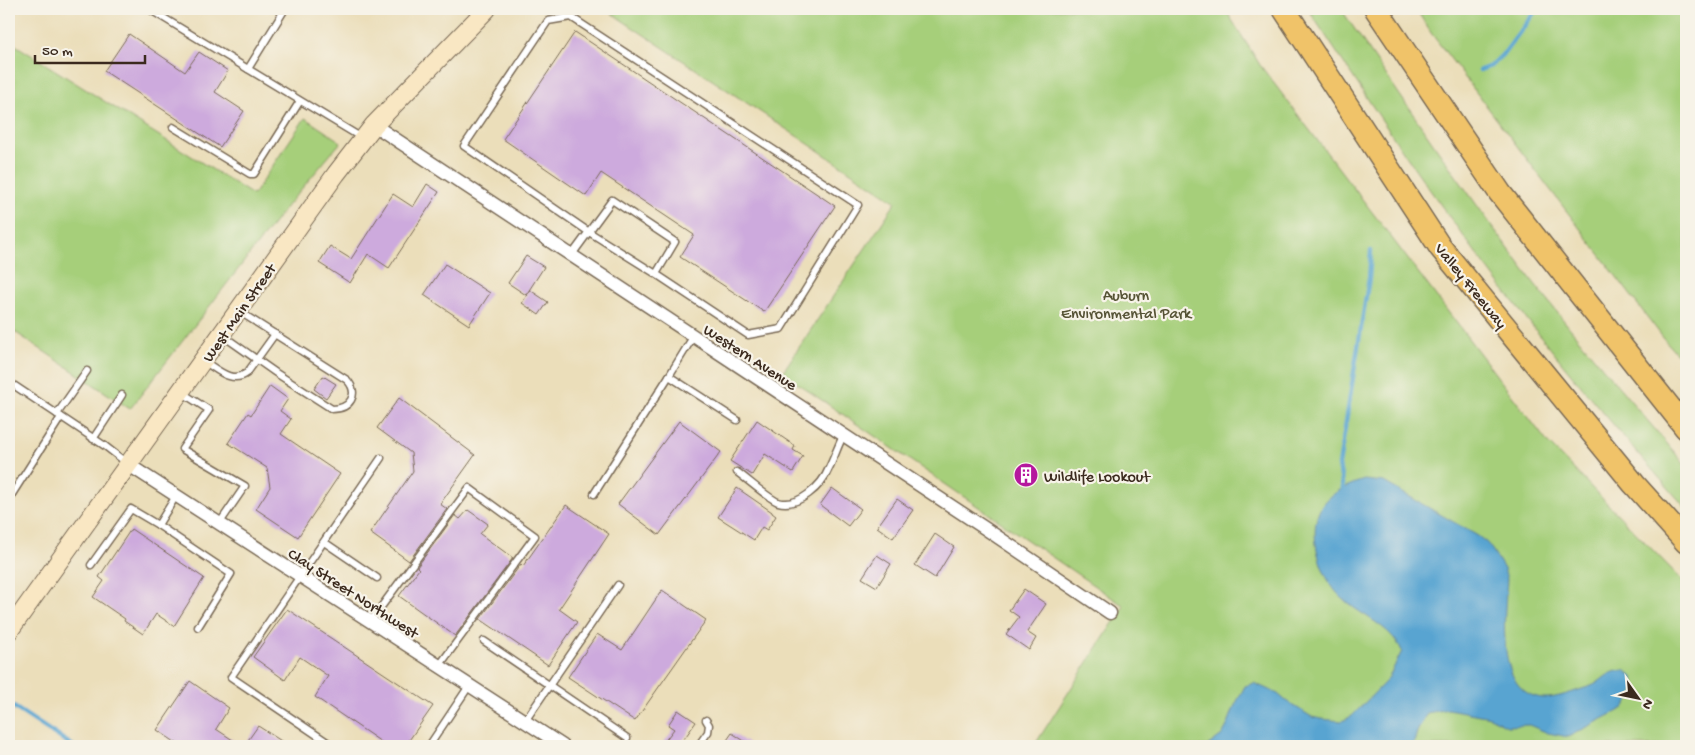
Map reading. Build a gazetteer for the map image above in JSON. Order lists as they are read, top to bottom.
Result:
{
  "streets": {
    "highway": ["Valley Freeway"],
    "main road": ["West Main Street"],
    "street": ["Western Avenue", "Clay Street Northwest"]
  },
  "crossings": [
    ["West Main Street", "Western Avenue"],
    ["West Main Street", "Clay Street Northwest"]
  ],
  "parks": ["Auburn Environmental Park"],
  "places": {
    "building": ["Wildlife Lookout"]
  },
  "scale_bar": "50 m",
  "north": "bottom right"
}
